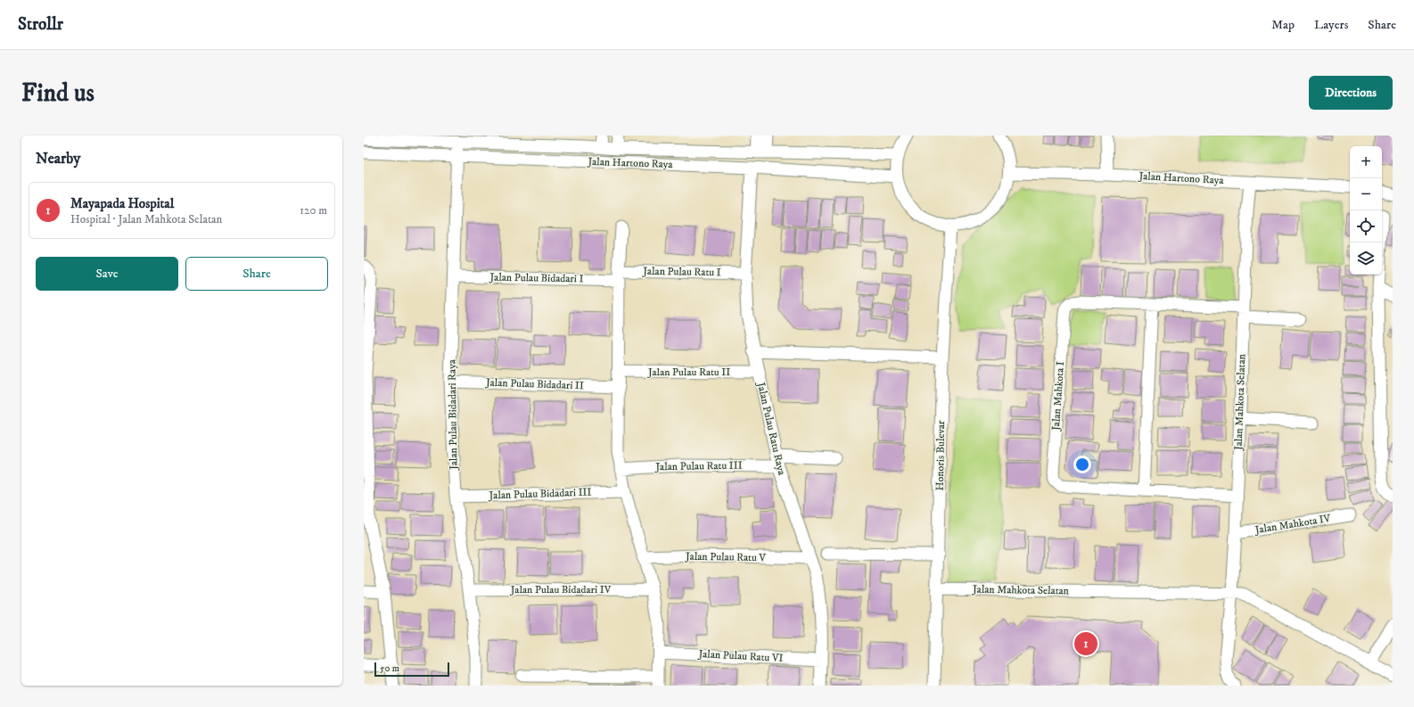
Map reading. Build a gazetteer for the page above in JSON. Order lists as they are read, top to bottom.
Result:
{
  "streets": {
    "street": [
      "Jalan Hartono Raya",
      "Jalan Pulau Ratu I",
      "Jalan Pulau Bidadari I",
      "Jalan Pulau Ratu II",
      "Jalan Pulau Bidadari II",
      "Jalan Mahkota I",
      "Jalan Mahkota Selatan",
      "Jalan Pulau Bidadari Raya",
      "Jalan Pulau Ratu Raya",
      "Honoris Bulevar",
      "Jalan Pulau Ratu III",
      "Jalan Pulau Bidadari III",
      "Jalan Mahkota IV",
      "Jalan Pulau Ratu V",
      "Jalan Pulau Bidadari IV",
      "Jalan Pulau Ratu VI"
    ]
  },
  "crossings": [
    ["Jalan Hartono Raya", "Jalan Mahkota Selatan"],
    ["Jalan Hartono Raya", "Jalan Pulau Bidadari Raya"],
    ["Jalan Hartono Raya", "Jalan Pulau Ratu Raya"],
    ["Jalan Pulau Ratu I", "Jalan Pulau Bidadari I"],
    ["Jalan Pulau Ratu I", "Jalan Pulau Ratu Raya"],
    ["Jalan Pulau Bidadari I", "Jalan Pulau Bidadari Raya"],
    ["Jalan Pulau Ratu II", "Jalan Pulau Ratu Raya"],
    ["Jalan Pulau Bidadari II", "Jalan Pulau Bidadari Raya"],
    ["Jalan Mahkota I", "Jalan Mahkota Selatan"],
    ["Jalan Mahkota Selatan", "Honoris Bulevar"],
    ["Jalan Mahkota Selatan", "Jalan Mahkota IV"],
    ["Jalan Pulau Bidadari Raya", "Jalan Pulau Bidadari III"],
    ["Jalan Pulau Bidadari Raya", "Jalan Pulau Bidadari IV"],
    ["Jalan Pulau Ratu Raya", "Jalan Pulau Ratu III"],
    ["Jalan Pulau Ratu Raya", "Jalan Pulau Ratu V"],
    ["Jalan Pulau Ratu Raya", "Jalan Pulau Ratu VI"]
  ],
  "scale_bar": "50 m",
  "page": {
    "header": "Strollr",
    "nav": ["Map", "Layers", "Share"],
    "buttons": [
      "Directions",
      ["Save", "Share"]
    ],
    "title": "Find us",
    "heading": "Nearby",
    "map_buttons": ["+", "−"],
    "list": [
      {
        "mark": "1",
        "name": "Mayapada Hospital",
        "note": "Hospital · Jalan Mahkota Selatan",
        "value": "120 m"
      }
    ],
    "pins": "1",
    "scale": "50 m"
  }
}
